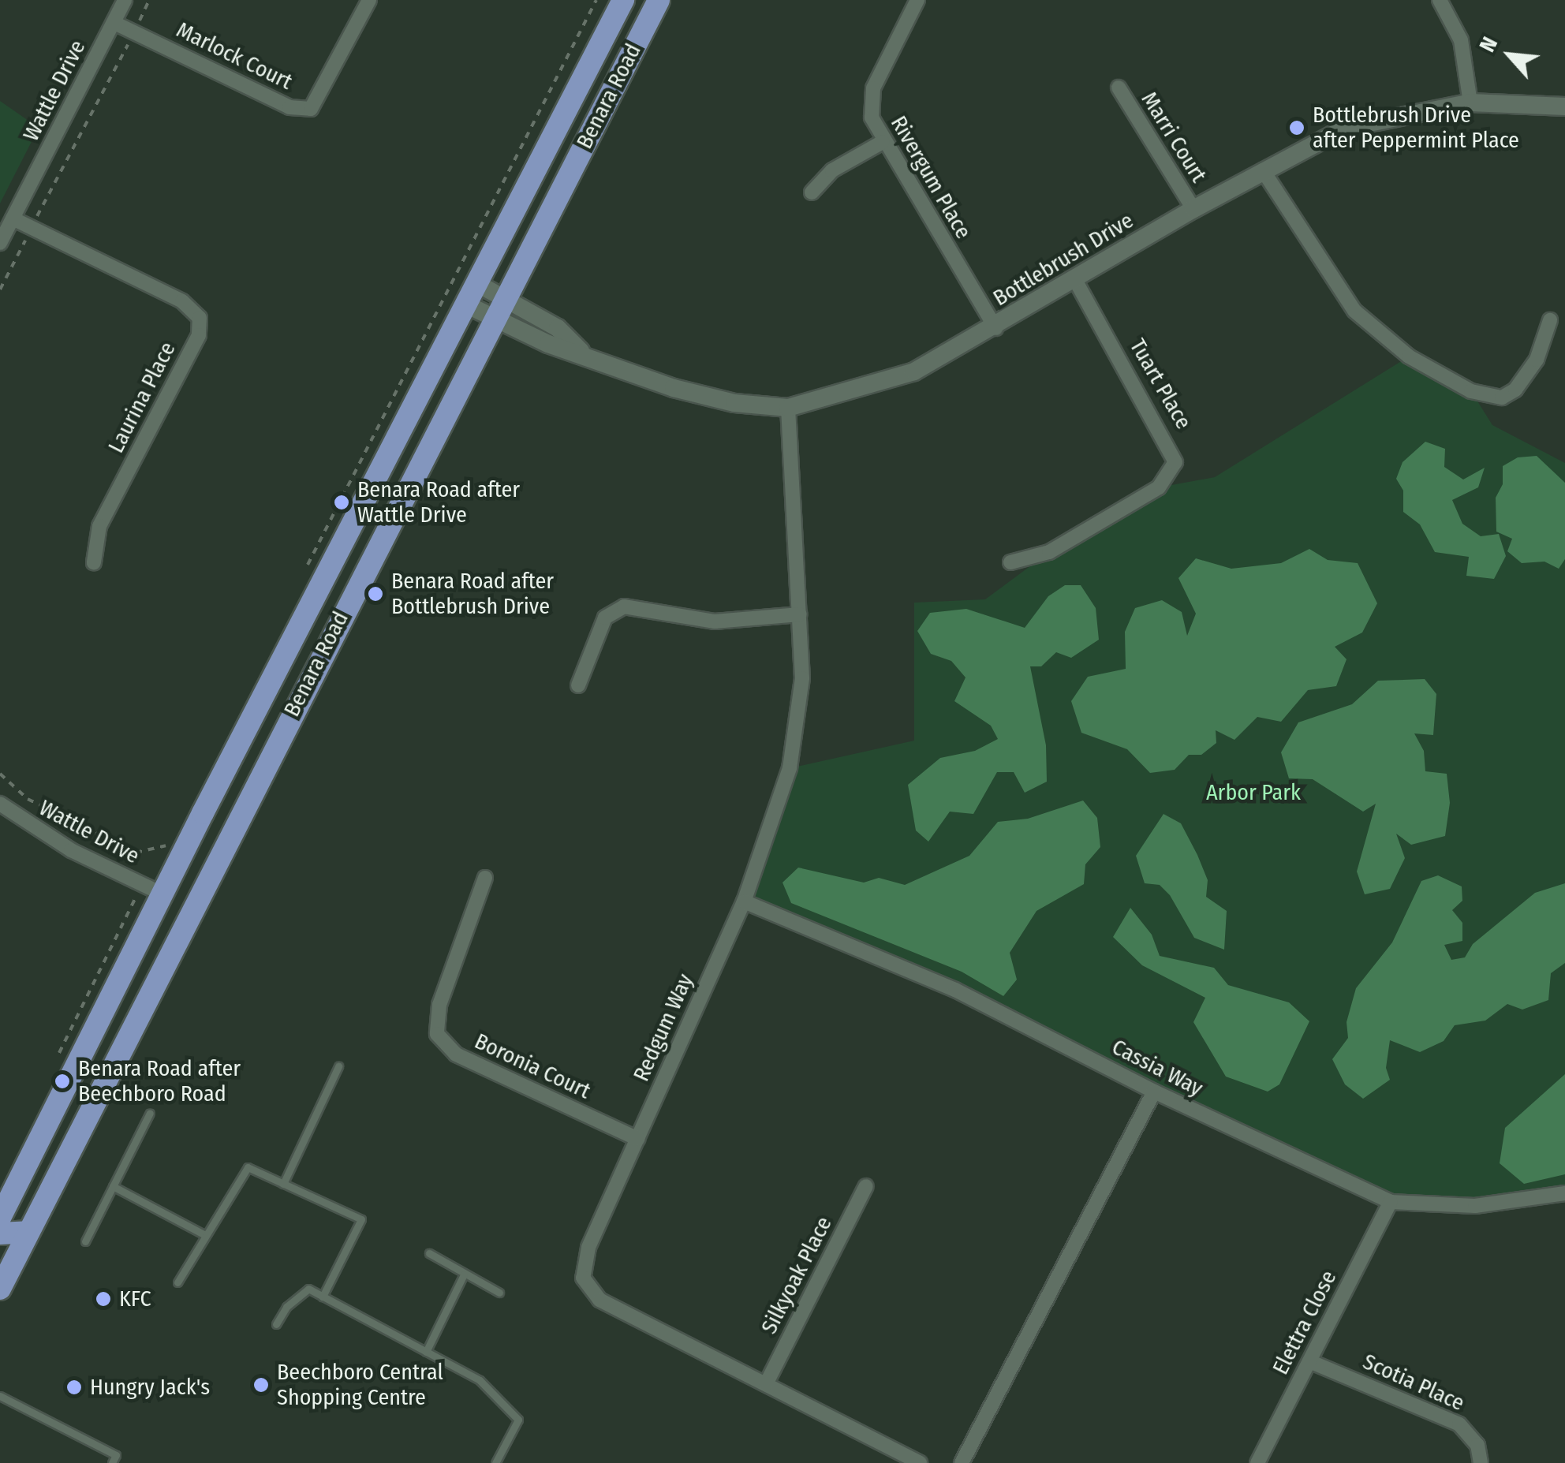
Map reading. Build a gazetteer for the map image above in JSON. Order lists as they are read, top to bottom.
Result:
{
  "streets": {
    "main road": ["Benara Road"],
    "street": [
      "Marlock Court",
      "Wattle Drive",
      "Marri Court",
      "Rivergum Place",
      "Bottlebrush Drive",
      "Tuart Place",
      "Laurina Place",
      "Redgum Way",
      "Boronia Court",
      "Cassia Way",
      "Silkyoak Place",
      "Elettra Close",
      "Scotia Place"
    ]
  },
  "crossings": [
    ["Marlock Court", "Wattle Drive"],
    ["Wattle Drive", "Benara Road"],
    ["Wattle Drive", "Laurina Place"],
    ["Benara Road", "Bottlebrush Drive"],
    ["Marri Court", "Bottlebrush Drive"],
    ["Rivergum Place", "Bottlebrush Drive"],
    ["Bottlebrush Drive", "Tuart Place"],
    ["Bottlebrush Drive", "Redgum Way"],
    ["Redgum Way", "Boronia Court"],
    ["Redgum Way", "Cassia Way"],
    ["Redgum Way", "Silkyoak Place"],
    ["Cassia Way", "Elettra Close"],
    ["Elettra Close", "Scotia Place"]
  ],
  "parks": ["Arbor Park"],
  "places": [
    "Bottlebrush Drive after Peppermint Place",
    "Benara Road after Wattle Drive",
    "Benara Road after Bottlebrush Drive",
    "Benara Road after Beechboro Road",
    "KFC",
    "Beechboro Central Shopping Centre",
    "Hungry Jack's"
  ],
  "north": "top left"
}
